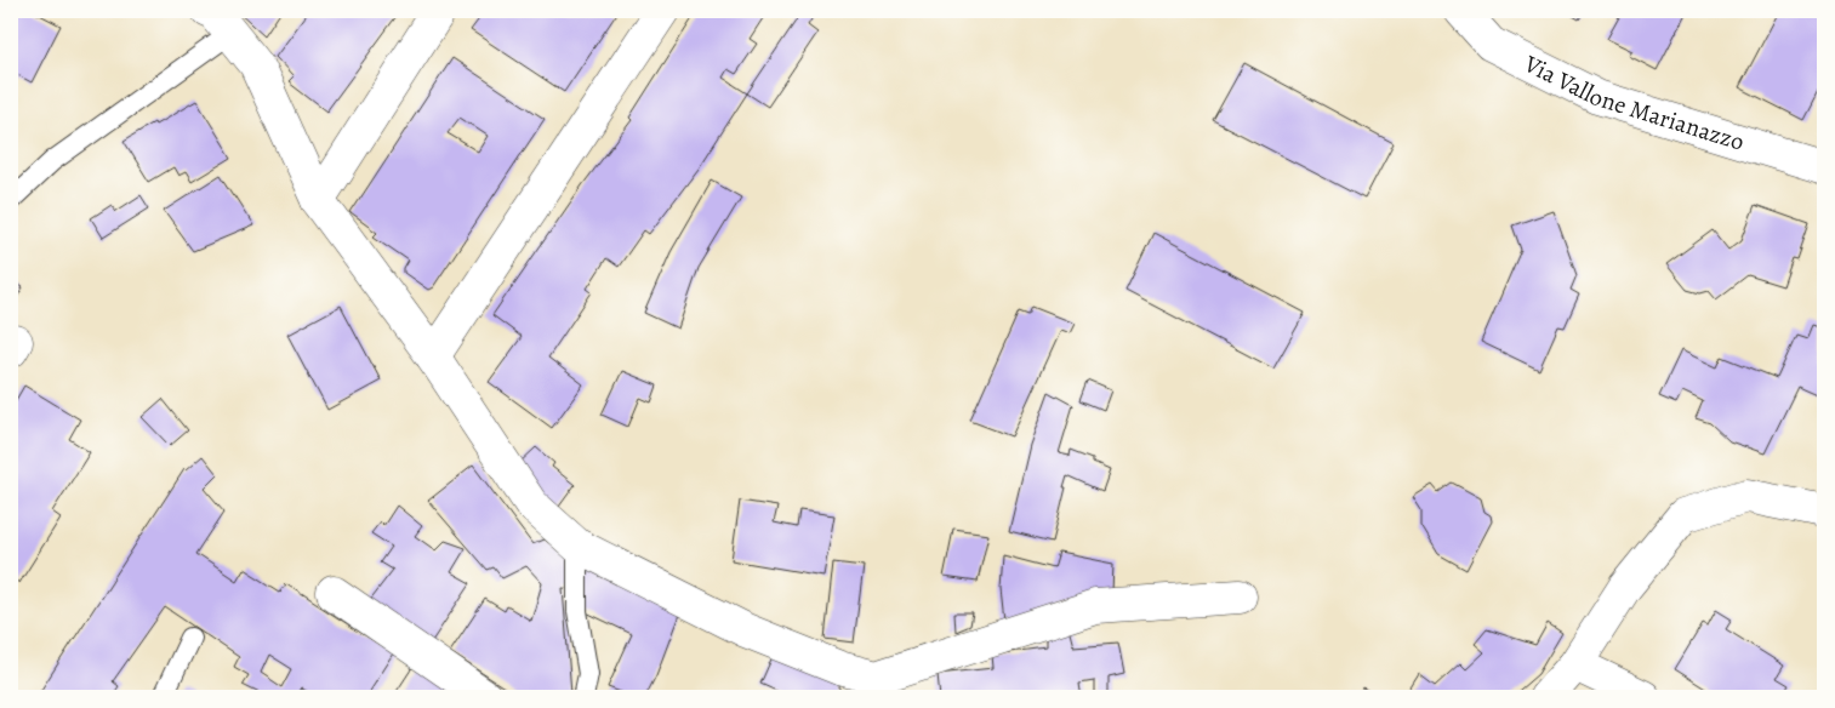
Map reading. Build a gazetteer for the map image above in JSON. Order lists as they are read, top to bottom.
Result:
{
  "streets": {
    "street": ["Via Vallone Marianazzo"]
  }
}
